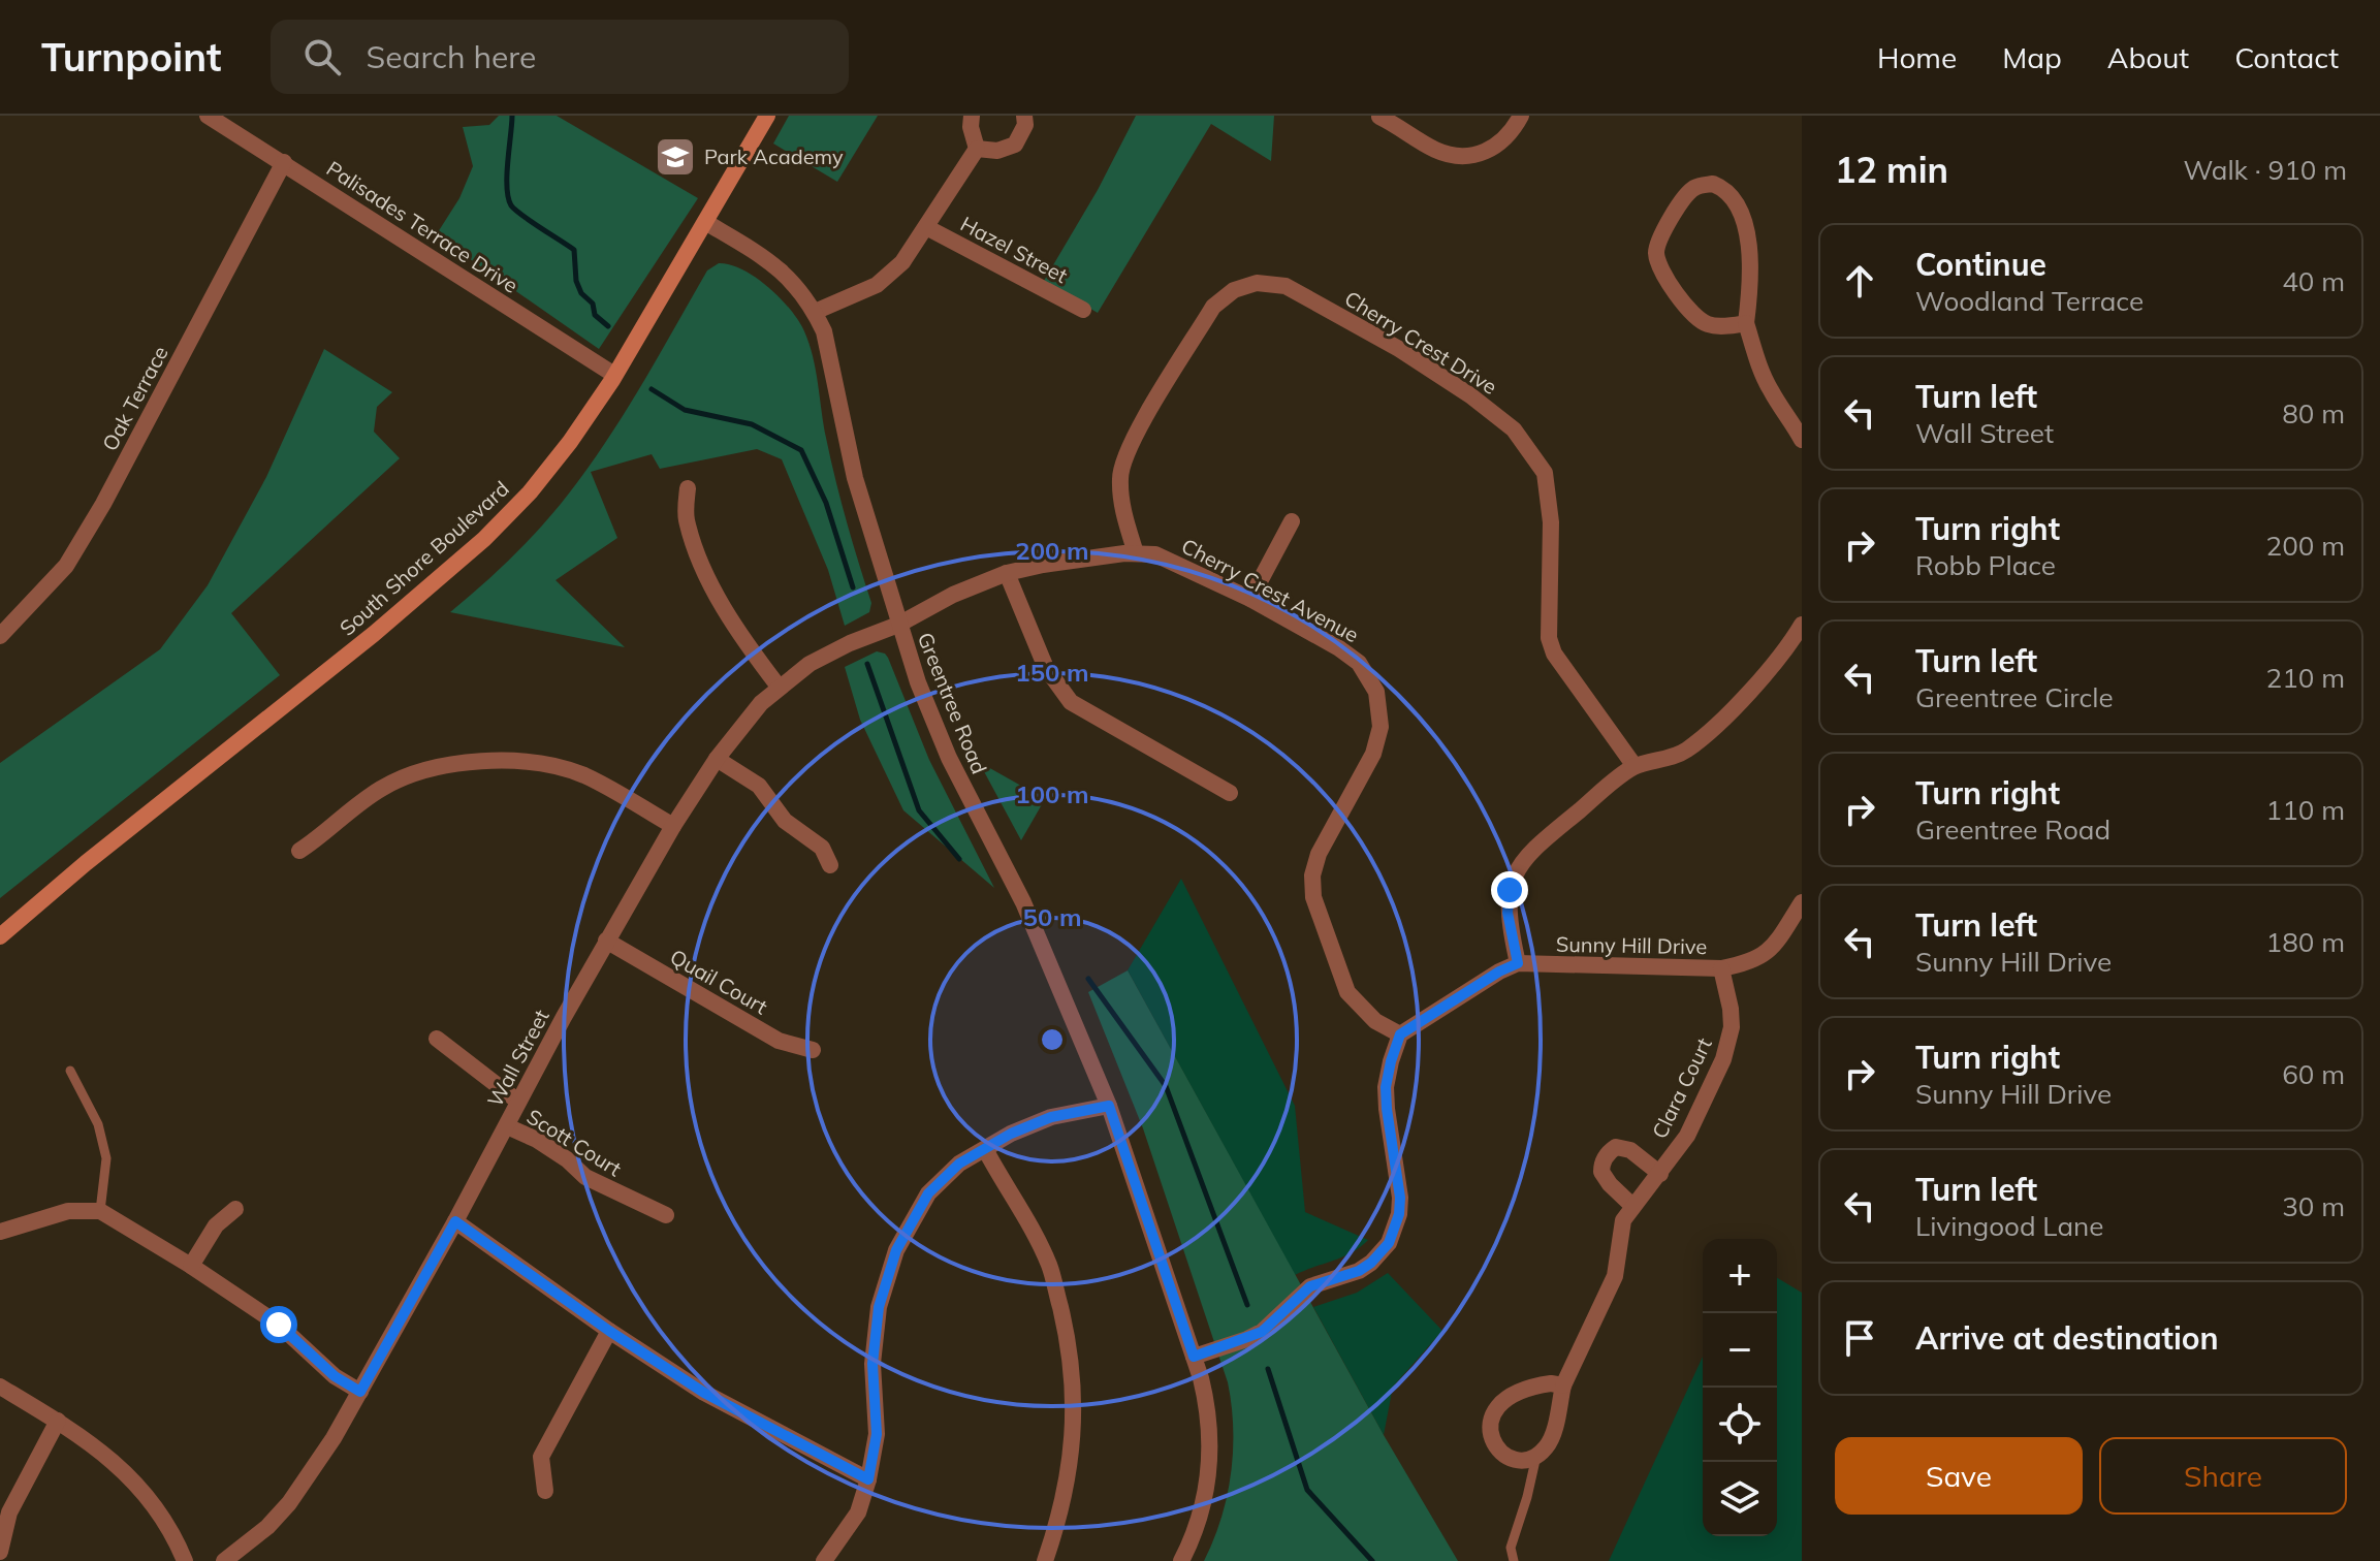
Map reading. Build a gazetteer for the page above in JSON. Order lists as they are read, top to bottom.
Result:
{
  "streets": {
    "main road": ["South Shore Boulevard"],
    "street": [
      "Palisades Terrace Drive",
      "Hazel Street",
      "Cherry Crest Drive",
      "Oak Terrace",
      "Cherry Crest Avenue",
      "Greentree Road",
      "Sunny Hill Drive",
      "Quail Court",
      "Wall Street",
      "Clara Court",
      "Scott Court"
    ]
  },
  "crossings": [
    ["Palisades Terrace Drive", "Oak Terrace"],
    ["Palisades Terrace Drive", "South Shore Boulevard"],
    ["Cherry Crest Drive", "Cherry Crest Avenue"],
    ["South Shore Boulevard", "Greentree Road"],
    ["Cherry Crest Avenue", "Greentree Road"],
    ["Cherry Crest Avenue", "Sunny Hill Drive"],
    ["Cherry Crest Avenue", "Wall Street"],
    ["Greentree Road", "Wall Street"],
    ["Sunny Hill Drive", "Clara Court"],
    ["Quail Court", "Wall Street"],
    ["Wall Street", "Scott Court"]
  ],
  "places": {
    "school or university": ["Park Academy"]
  },
  "page": {
    "header": "Turnpoint",
    "search": "Search here",
    "nav": [
      "Home",
      "Map",
      "About",
      "Contact"
    ],
    "heading": ["12 min", "Walk · 910 m"],
    "list": [
      ["Continue", "Woodland Terrace", "40 m"],
      ["Turn left", "Wall Street", "80 m"],
      ["Turn right", "Robb Place", "200 m"],
      ["Turn left", "Greentree Circle", "210 m"],
      ["Turn right", "Greentree Road", "110 m"],
      ["Turn left", "Sunny Hill Drive", "180 m"],
      ["Turn right", "Sunny Hill Drive", "60 m"],
      ["Turn left", "Livingood Lane", "30 m"],
      "Arrive at destination"
    ],
    "map_buttons": ["+", "−"],
    "buttons": ["Save", "Share"]
  },
  "rings": [
    "200 m",
    "150 m",
    "100 m",
    "50 m"
  ]
}
